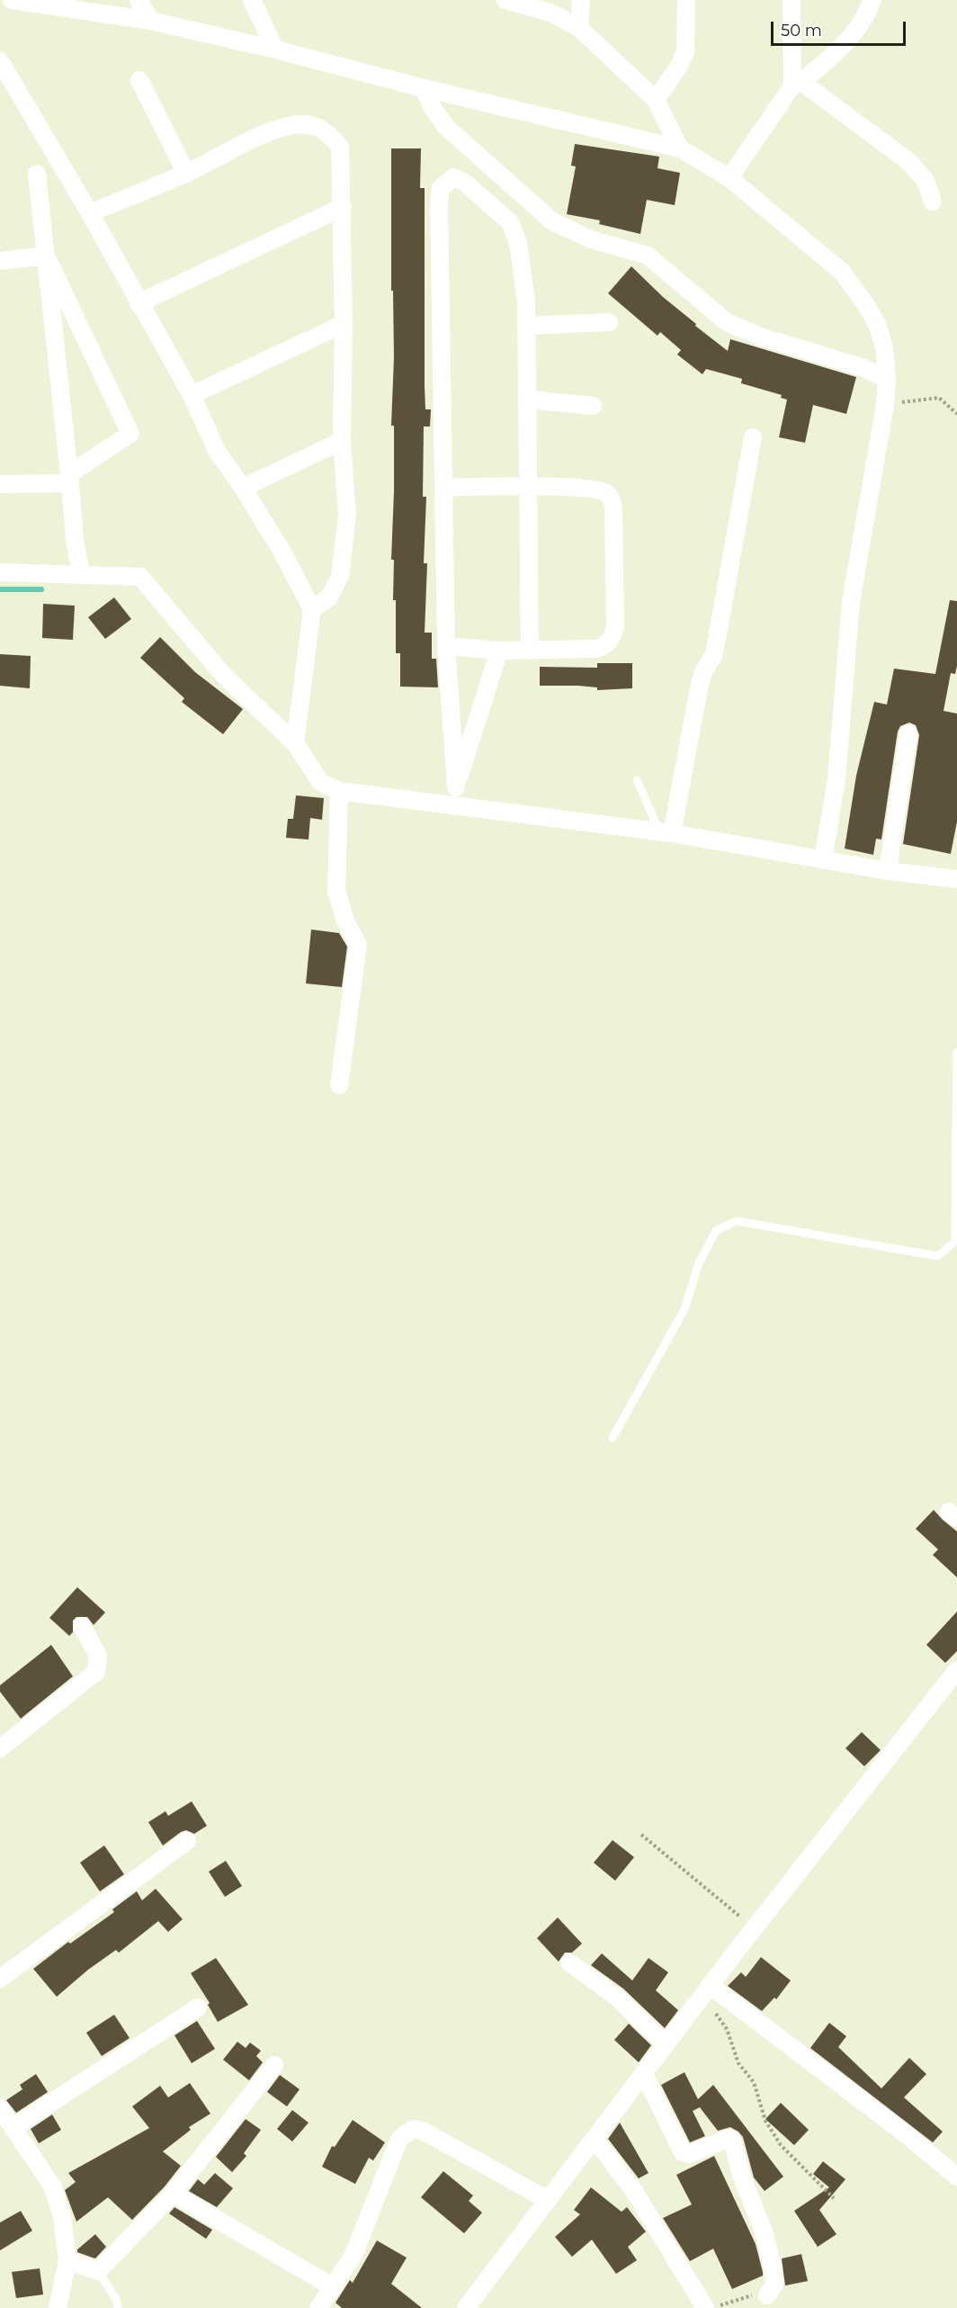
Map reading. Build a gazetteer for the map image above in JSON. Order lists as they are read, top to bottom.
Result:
{
  "scale_bar": "50 m"
}
